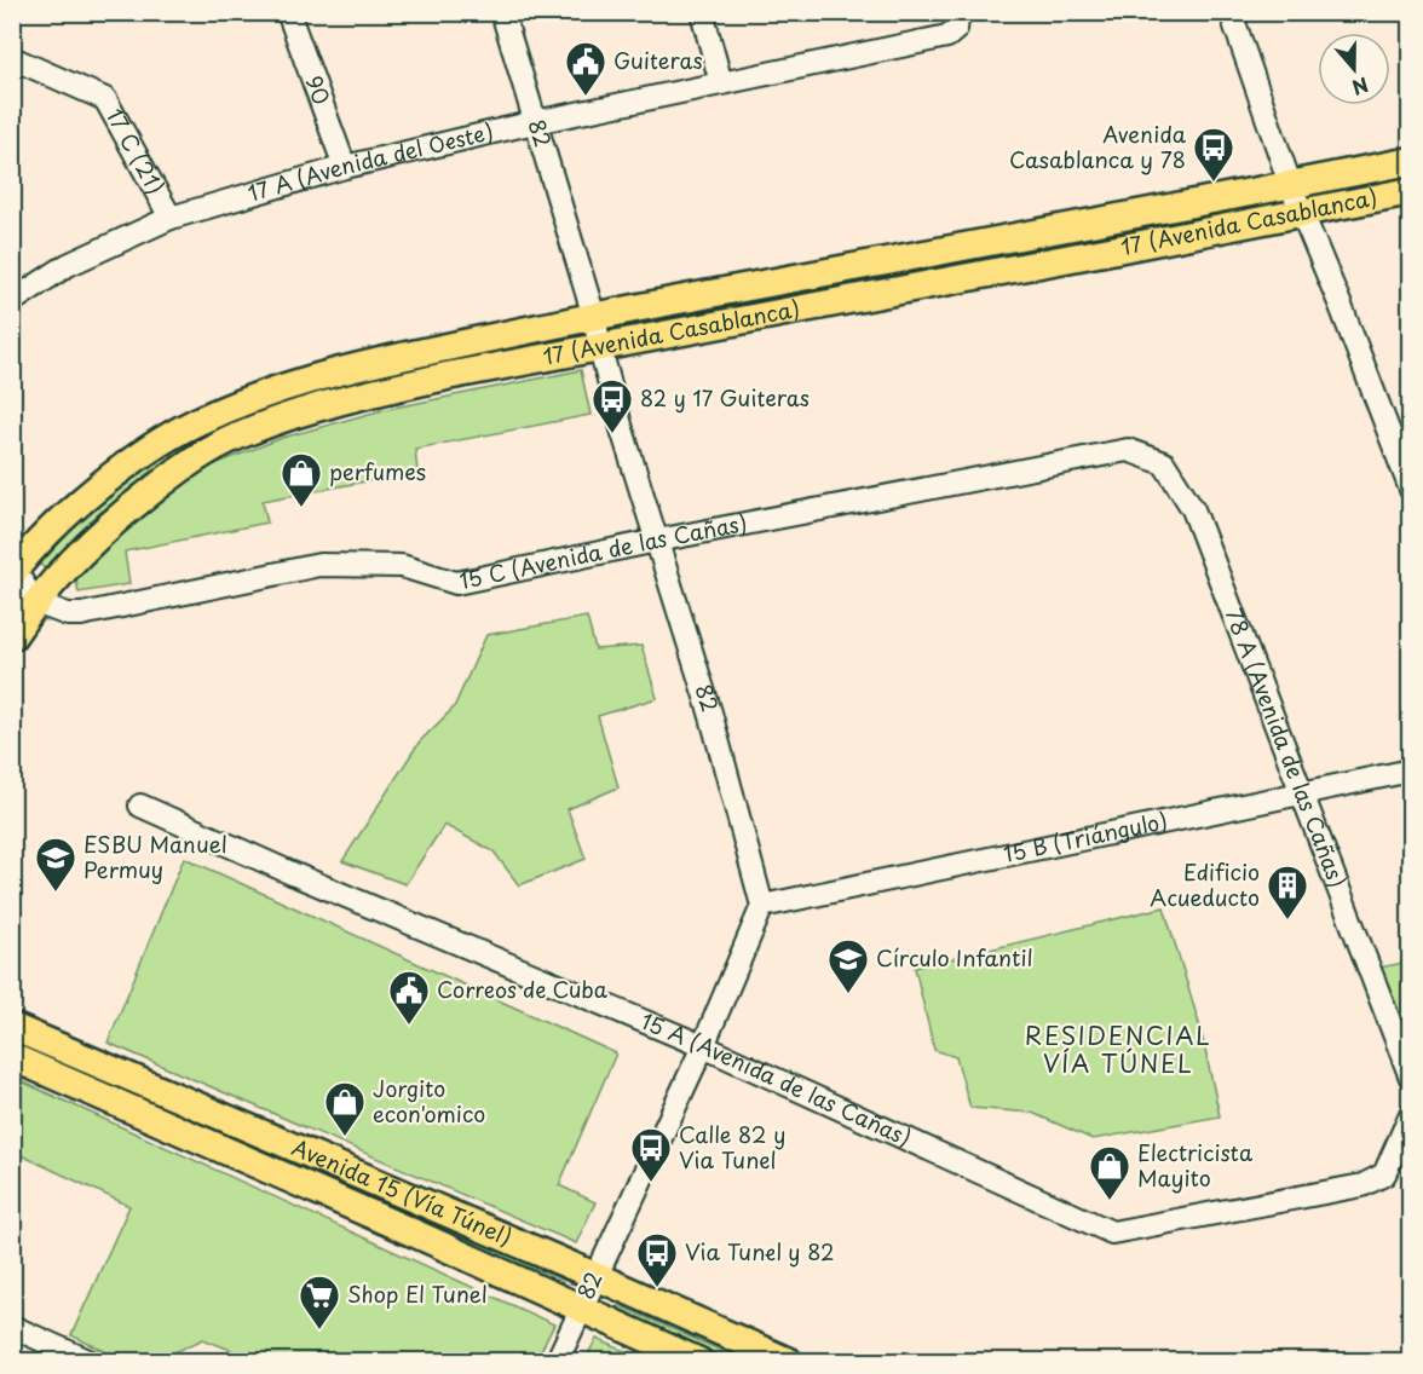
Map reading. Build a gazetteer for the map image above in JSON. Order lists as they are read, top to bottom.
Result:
{
  "streets": {
    "main road": ["17 (Avenida Casablanca)", "Avenida 15 (Vía Túnel)"],
    "street": [
      "90",
      "82",
      "17 C (21)",
      "17 A (Avenida del Oeste)",
      "15 C (Avenida de las Cañas)",
      "78 A (Avenida de las Cañas)",
      "15 B (Triángulo)",
      "15 A (Avenida de las Cañas)"
    ]
  },
  "crossings": [
    ["90", "17 A (Avenida del Oeste)"],
    ["82", "17 A (Avenida del Oeste)"],
    ["82", "17 (Avenida Casablanca)"],
    ["82", "15 C (Avenida de las Cañas)"],
    ["82", "15 B (Triángulo)"],
    ["82", "15 A (Avenida de las Cañas)"],
    ["82", "Avenida 15 (Vía Túnel)"],
    ["17 C (21)", "17 A (Avenida del Oeste)"],
    ["17 (Avenida Casablanca)", "15 C (Avenida de las Cañas)"],
    ["15 C (Avenida de las Cañas)", "78 A (Avenida de las Cañas)"],
    ["78 A (Avenida de las Cañas)", "15 B (Triángulo)"]
  ],
  "districts": ["RESIDENCIAL VÍA TÚNEL"],
  "places": {
    "public building": ["Guiteras", "Correos de Cuba"],
    "bus stop": [
      "Avenida Casablanca y 78",
      "82 y 17 Guiteras",
      "Calle 82 y Via Tunel",
      "Via Tunel y 82"
    ],
    "shop": ["perfumes", "Jorgito econ'omico", "Electricista Mayito"],
    "school or university": ["ESBU Manuel Permuy", "Círculo Infantil"],
    "building": ["Edificio Acueducto"],
    "supermarket": ["Shop El Tunel"]
  },
  "north": "bottom"
}
